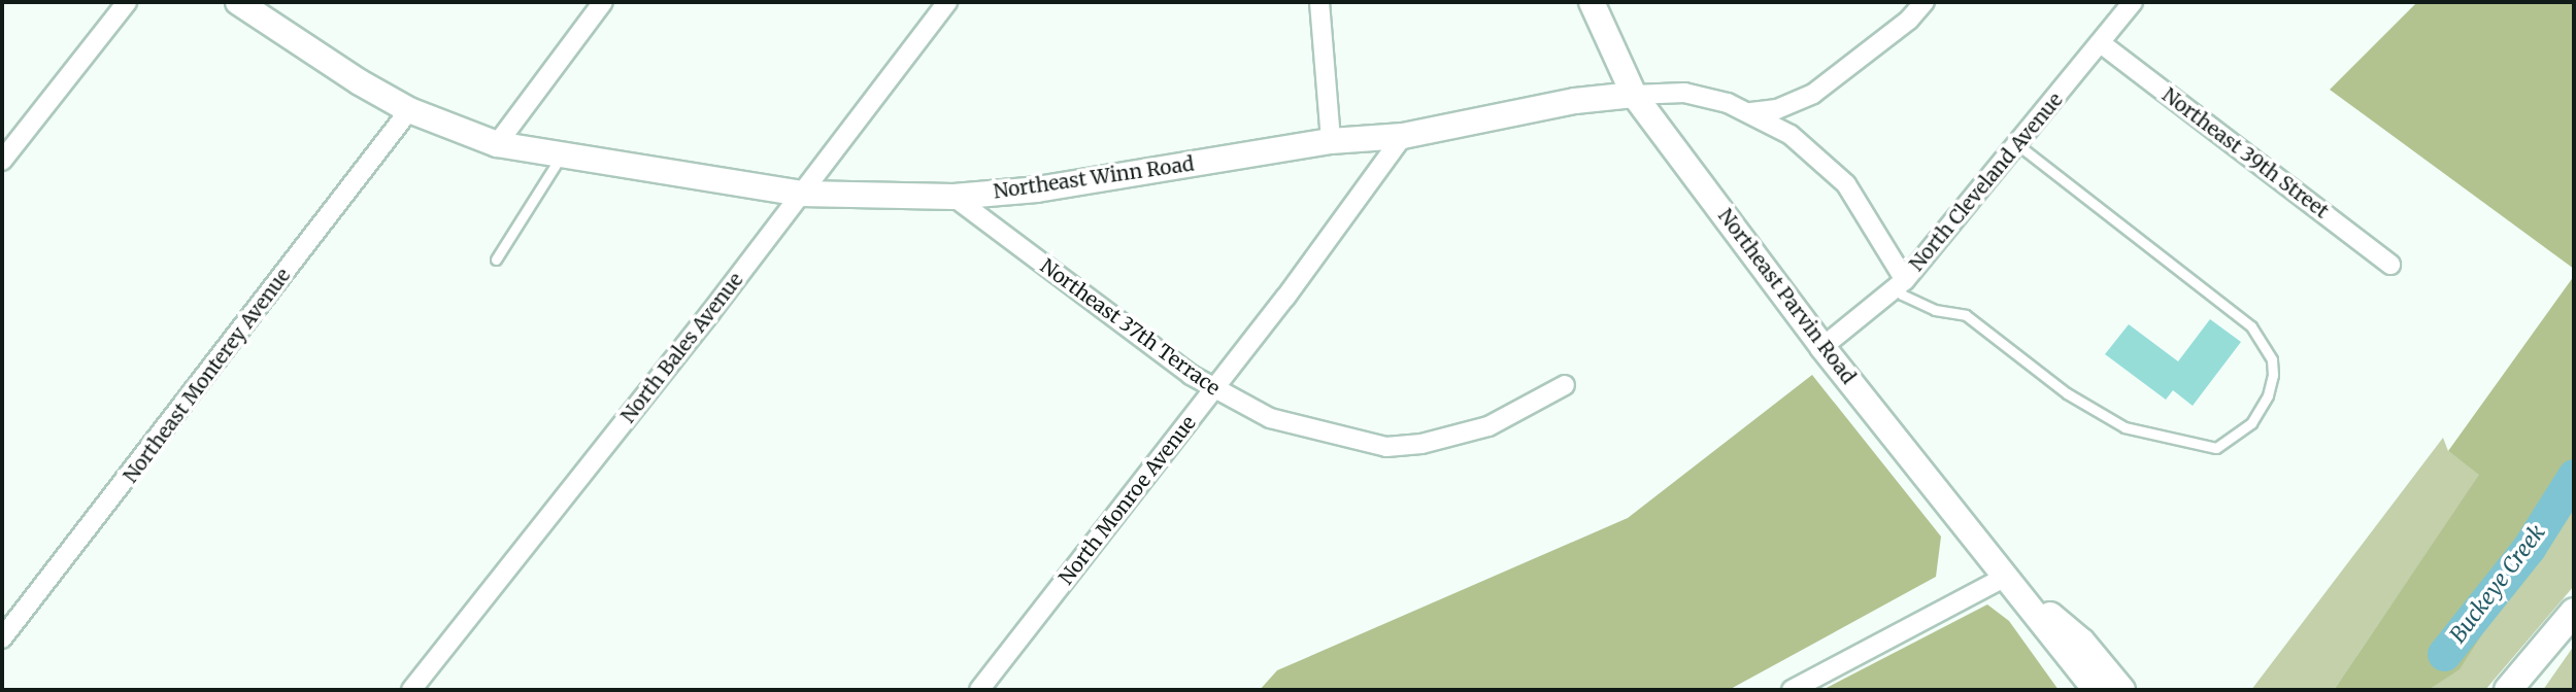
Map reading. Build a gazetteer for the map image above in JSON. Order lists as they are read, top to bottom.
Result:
{
  "streets": {
    "street": [
      "Northeast 39th Street",
      "Northeast Winn Road",
      "North Cleveland Avenue",
      "Northeast Parvin Road",
      "Northeast 37th Terrace",
      "North Bales Avenue",
      "Northeast Monterey Avenue",
      "North Monroe Avenue"
    ]
  },
  "crossings": [
    ["Northeast 39th Street", "North Cleveland Avenue"],
    ["Northeast Winn Road", "North Cleveland Avenue"],
    ["Northeast Winn Road", "Northeast Parvin Road"],
    ["Northeast Winn Road", "Northeast 37th Terrace"],
    ["Northeast Winn Road", "North Bales Avenue"],
    ["Northeast Winn Road", "Northeast Monterey Avenue"],
    ["Northeast Winn Road", "North Monroe Avenue"],
    ["North Cleveland Avenue", "Northeast Parvin Road"],
    ["Northeast 37th Terrace", "North Monroe Avenue"]
  ],
  "water": ["Buckeye Creek"]
}
